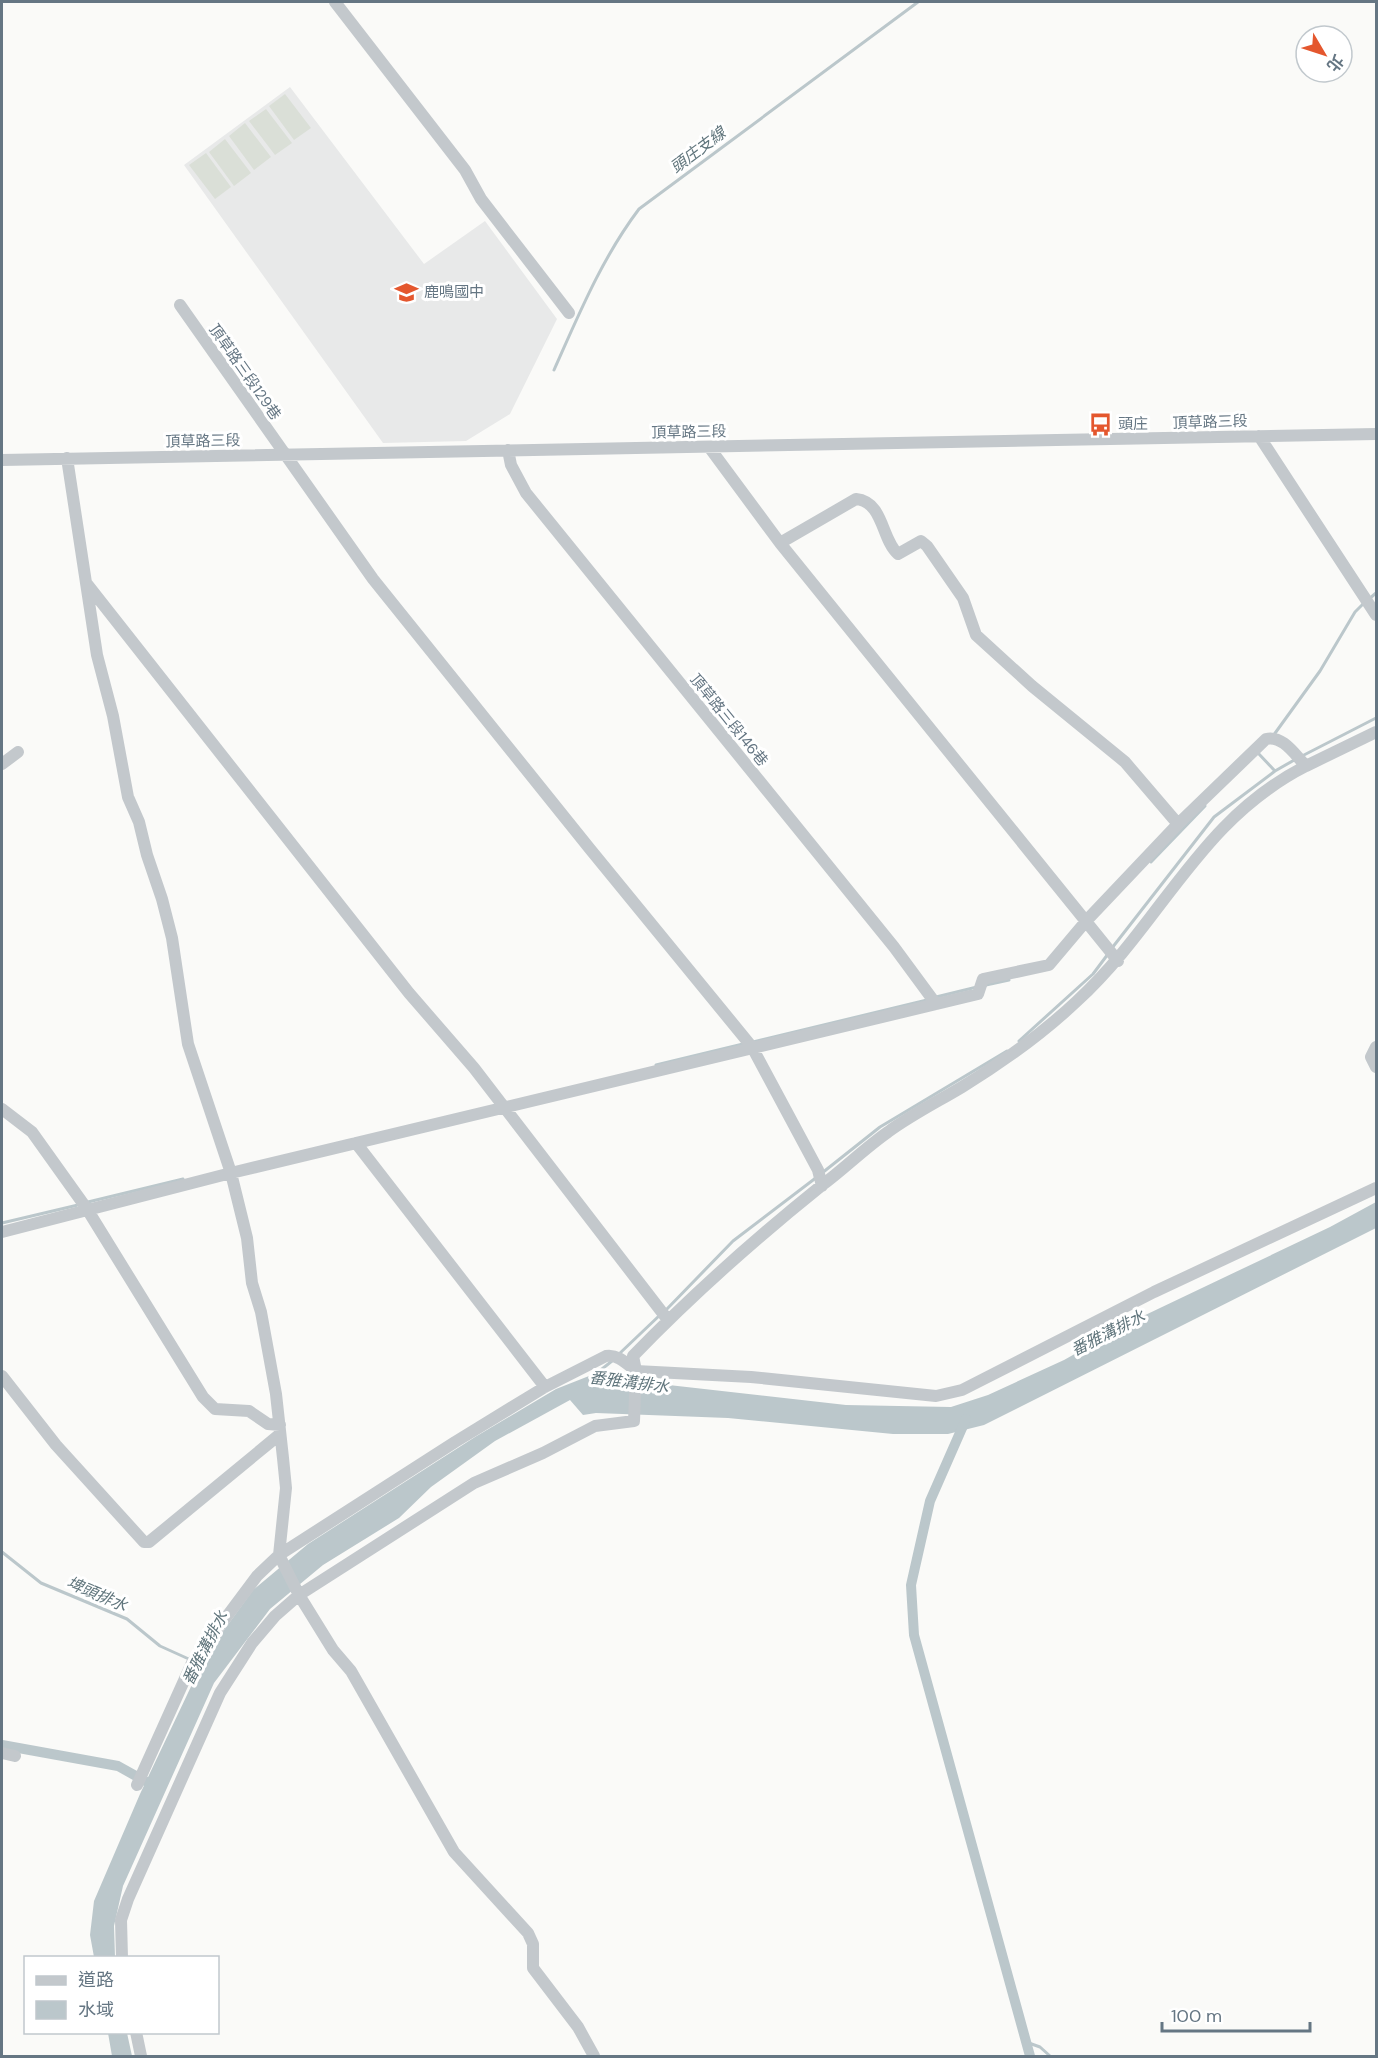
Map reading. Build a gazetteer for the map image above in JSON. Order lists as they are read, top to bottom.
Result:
{
  "streets": {
    "street": ["頂草路三段129巷", "頂草路三段", "頂草路三段146巷"]
  },
  "crossings": [
    ["頂草路三段129巷", "頂草路三段"],
    ["頂草路三段", "頂草路三段146巷"]
  ],
  "water": ["頭庄支線", "番雅溝排水", "埤頭排水"],
  "places": {
    "school or university": ["鹿鳴國中"],
    "bus stop": ["頭庄"]
  },
  "legend": ["道路", "水域"],
  "scale_bar": "100 m",
  "north": "bottom right"
}
